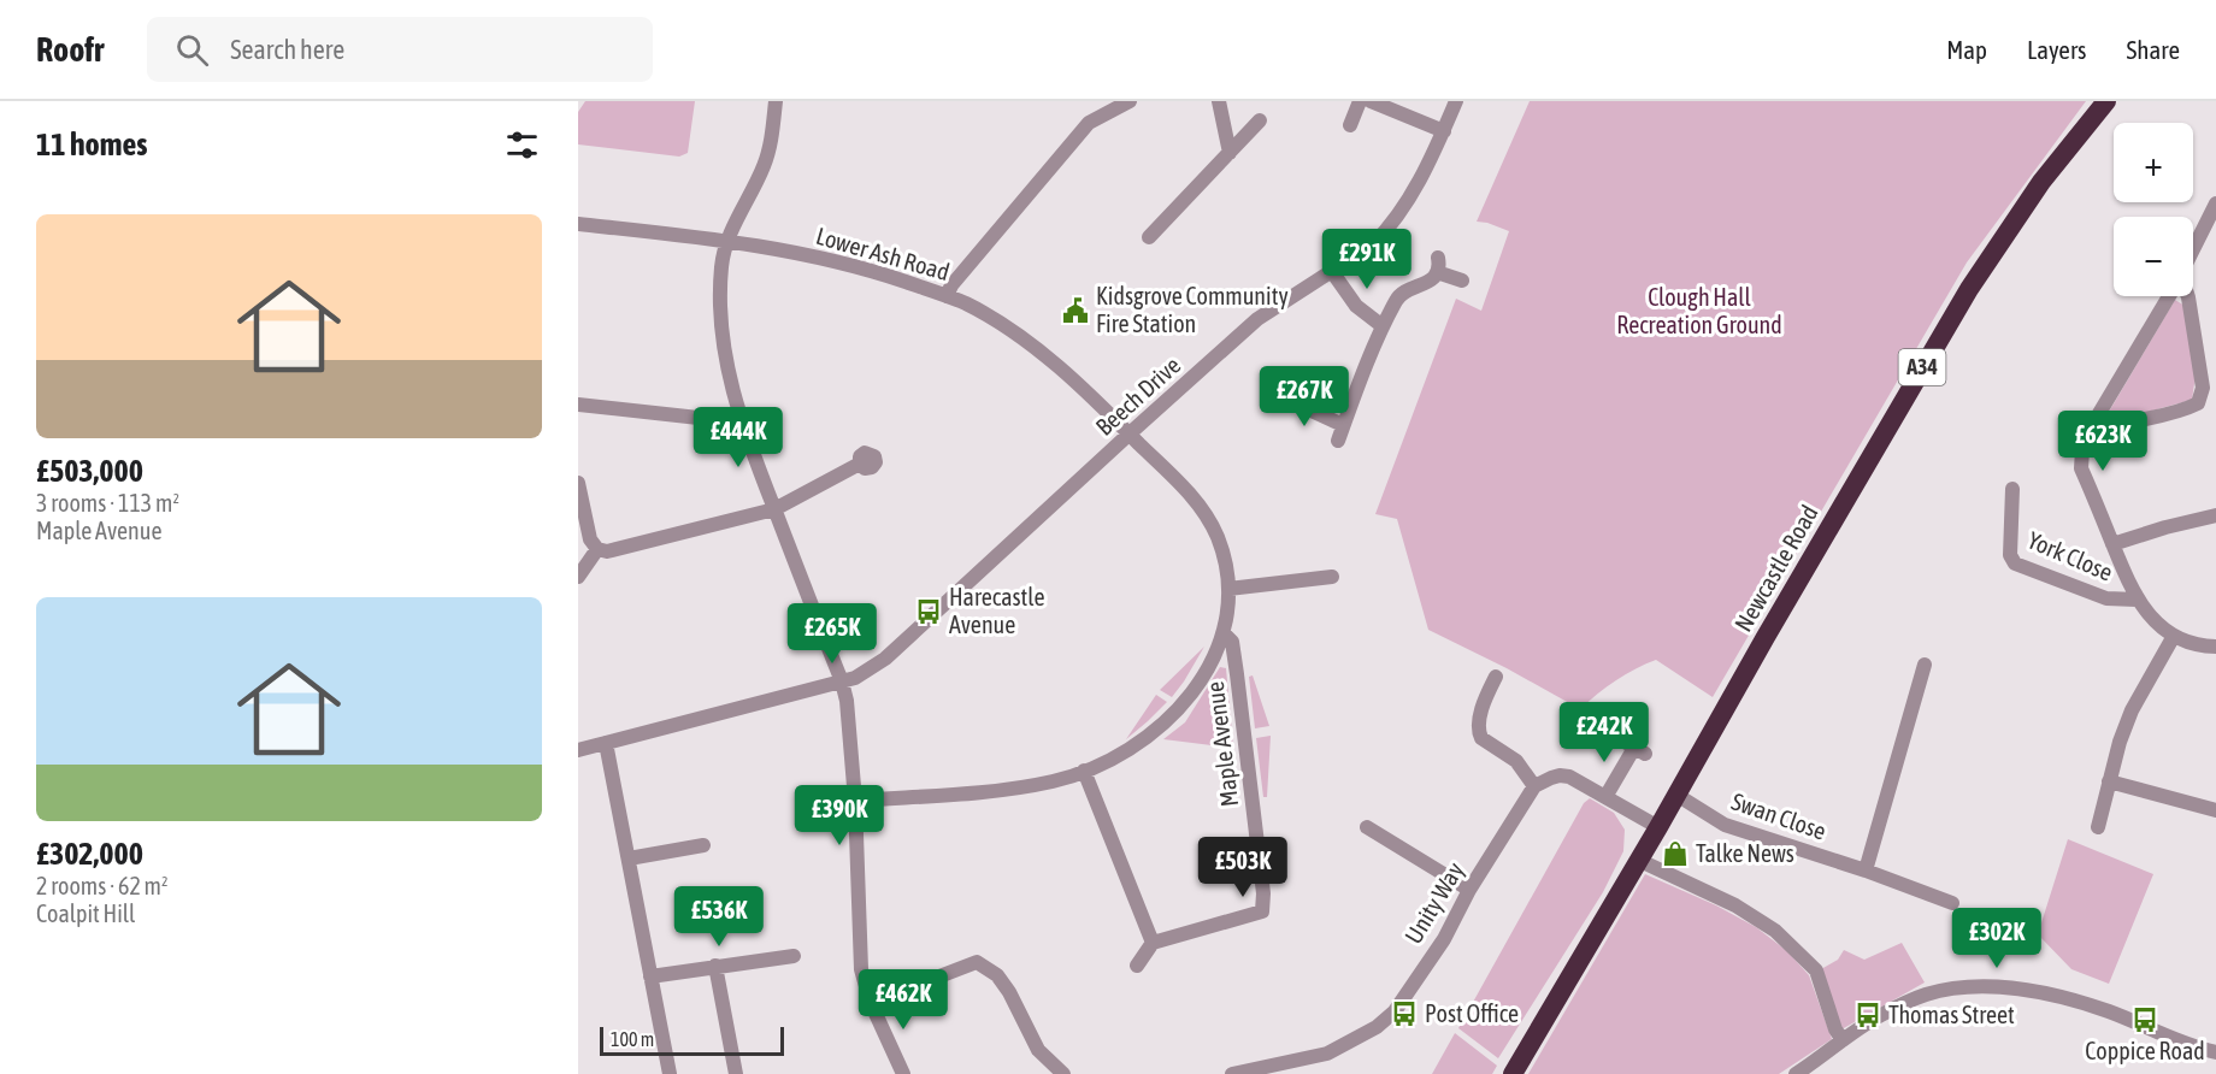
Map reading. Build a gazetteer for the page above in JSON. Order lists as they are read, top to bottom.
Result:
{
  "streets": {
    "highway": ["A34", "Newcastle Road"],
    "street": [
      "Lower Ash Road",
      "Beech Drive",
      "York Close",
      "Maple Avenue",
      "Swan Close",
      "Unity Way"
    ]
  },
  "crossings": [
    ["Lower Ash Road", "Beech Drive"],
    ["Lower Ash Road", "Maple Avenue"],
    ["Newcastle Road", "Swan Close"]
  ],
  "parks": ["Clough Hall Recreation Ground"],
  "places": {
    "public building": ["Kidsgrove Community Fire Station"],
    "bus stop": [
      "Harecastle Avenue",
      "Post Office",
      "Thomas Street",
      "Coppice Road"
    ],
    "shop": ["Talke News"]
  },
  "scale_bar": "100 m",
  "page": {
    "header": "Roofr",
    "search": "Search here",
    "nav": ["Map", "Layers", "Share"],
    "heading": "11 homes",
    "map_buttons": ["+", "−"],
    "list": [
      {
        "name": "£503,000",
        "note": "3 rooms · 113 m² · Maple Avenue"
      },
      {
        "name": "£302,000",
        "note": "2 rooms · 62 m² · Coalpit Hill"
      }
    ],
    "price": [
      "£291K",
      "£267K",
      "£444K",
      "£623K",
      "£265K",
      "£242K",
      "£390K",
      "£503K",
      "£536K",
      "£302K",
      "£462K"
    ],
    "scale": "100 m"
  }
}
